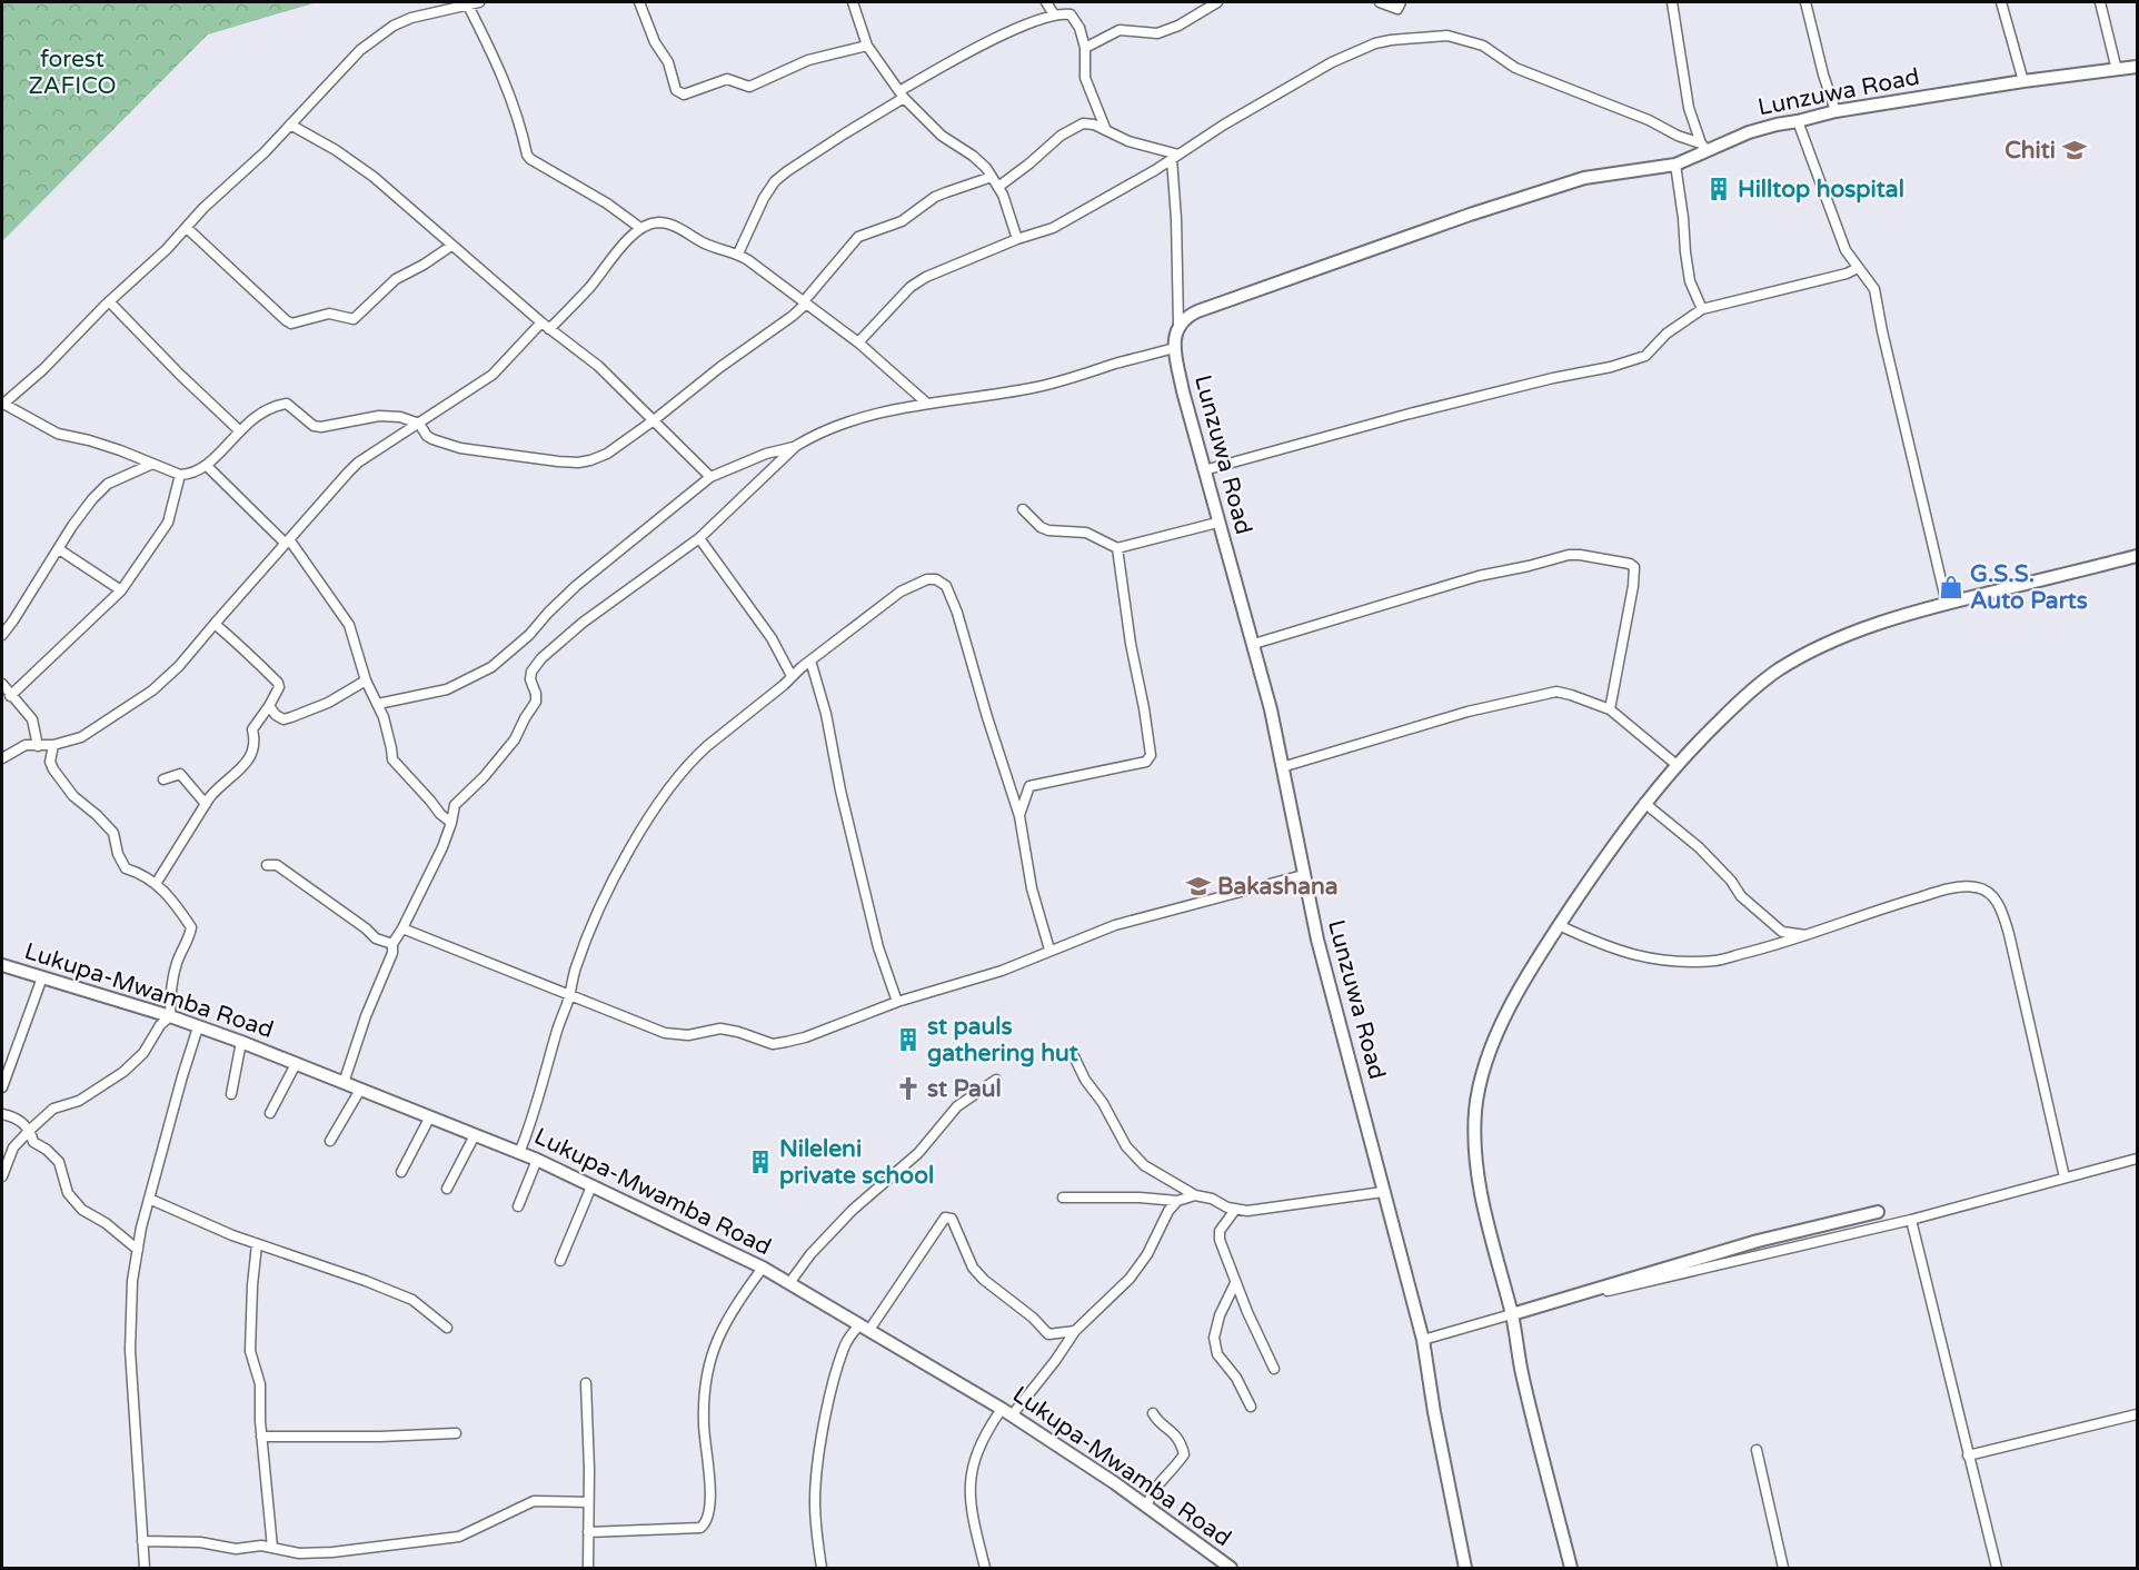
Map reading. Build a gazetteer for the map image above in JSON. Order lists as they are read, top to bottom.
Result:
{
  "streets": {
    "street": ["Lunzuwa Road", "Lukupa-Mwamba Road"]
  },
  "parks": ["forest ZAFICO"],
  "places": {
    "school or university": ["Chiti", "Bakashana"],
    "building": ["Hilltop hospital", "st pauls gathering hut", "Nileleni private school"],
    "shop": ["G.S.S. Auto Parts"],
    "church": ["st Paul"]
  }
}
